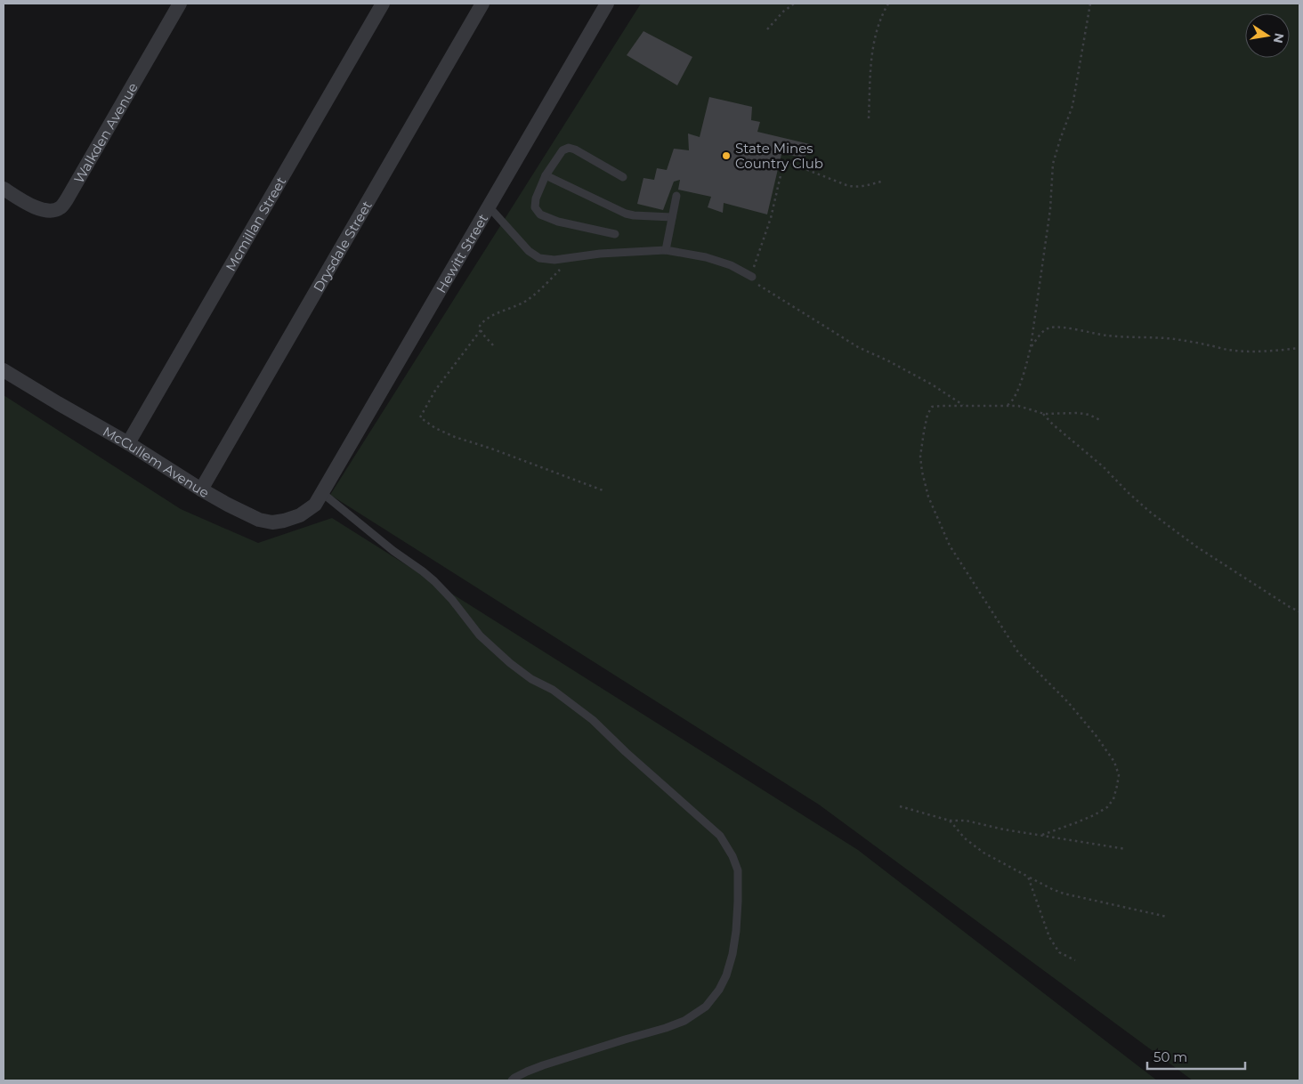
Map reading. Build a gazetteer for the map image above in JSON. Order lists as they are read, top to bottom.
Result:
{
  "streets": {
    "street": [
      "Walkden Avenue",
      "Mcmillan Street",
      "Drysdale Street",
      "Hewitt Street",
      "McCullem Avenue"
    ]
  },
  "crossings": [
    ["Mcmillan Street", "McCullem Avenue"],
    ["Drysdale Street", "McCullem Avenue"],
    ["Hewitt Street", "McCullem Avenue"]
  ],
  "places": ["State Mines Country Club"],
  "scale_bar": "50 m",
  "north": "right"
}
